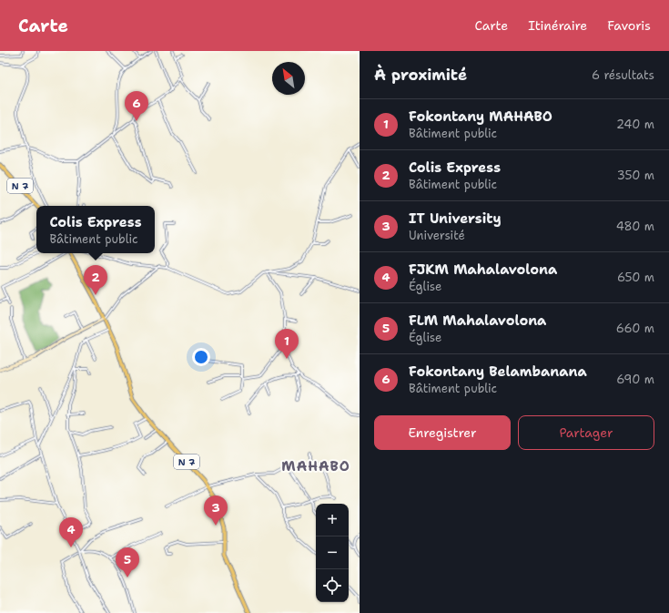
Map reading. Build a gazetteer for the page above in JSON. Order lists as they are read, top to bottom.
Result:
{
  "streets": {
    "main road": ["N 7"]
  },
  "districts": ["MAHABO"],
  "north": "top left",
  "page": {
    "header": "Carte",
    "nav": ["Carte", "Itinéraire", "Favoris"],
    "heading": ["À proximité", "6 résultats"],
    "pins": [
      "6",
      "2",
      "1",
      "3",
      "4",
      "5"
    ],
    "list": [
      {
        "mark": "1",
        "name": "Fokontany MAHABO",
        "note": "Bâtiment public",
        "value": "240 m"
      },
      {
        "mark": "2",
        "name": "Colis Express",
        "note": "Bâtiment public",
        "value": "350 m"
      },
      {
        "mark": "3",
        "name": "IT University",
        "note": "Université",
        "value": "480 m"
      },
      {
        "mark": "4",
        "name": "FJKM Mahalavolona",
        "note": "Église",
        "value": "650 m"
      },
      {
        "mark": "5",
        "name": "FLM Mahalavolona",
        "note": "Église",
        "value": "660 m"
      },
      {
        "mark": "6",
        "name": "Fokontany Belambanana",
        "note": "Bâtiment public",
        "value": "690 m"
      }
    ],
    "popup": ["Colis Express", "Bâtiment public"],
    "buttons": ["Enregistrer", "Partager"],
    "map_buttons": ["+", "−"]
  }
}
